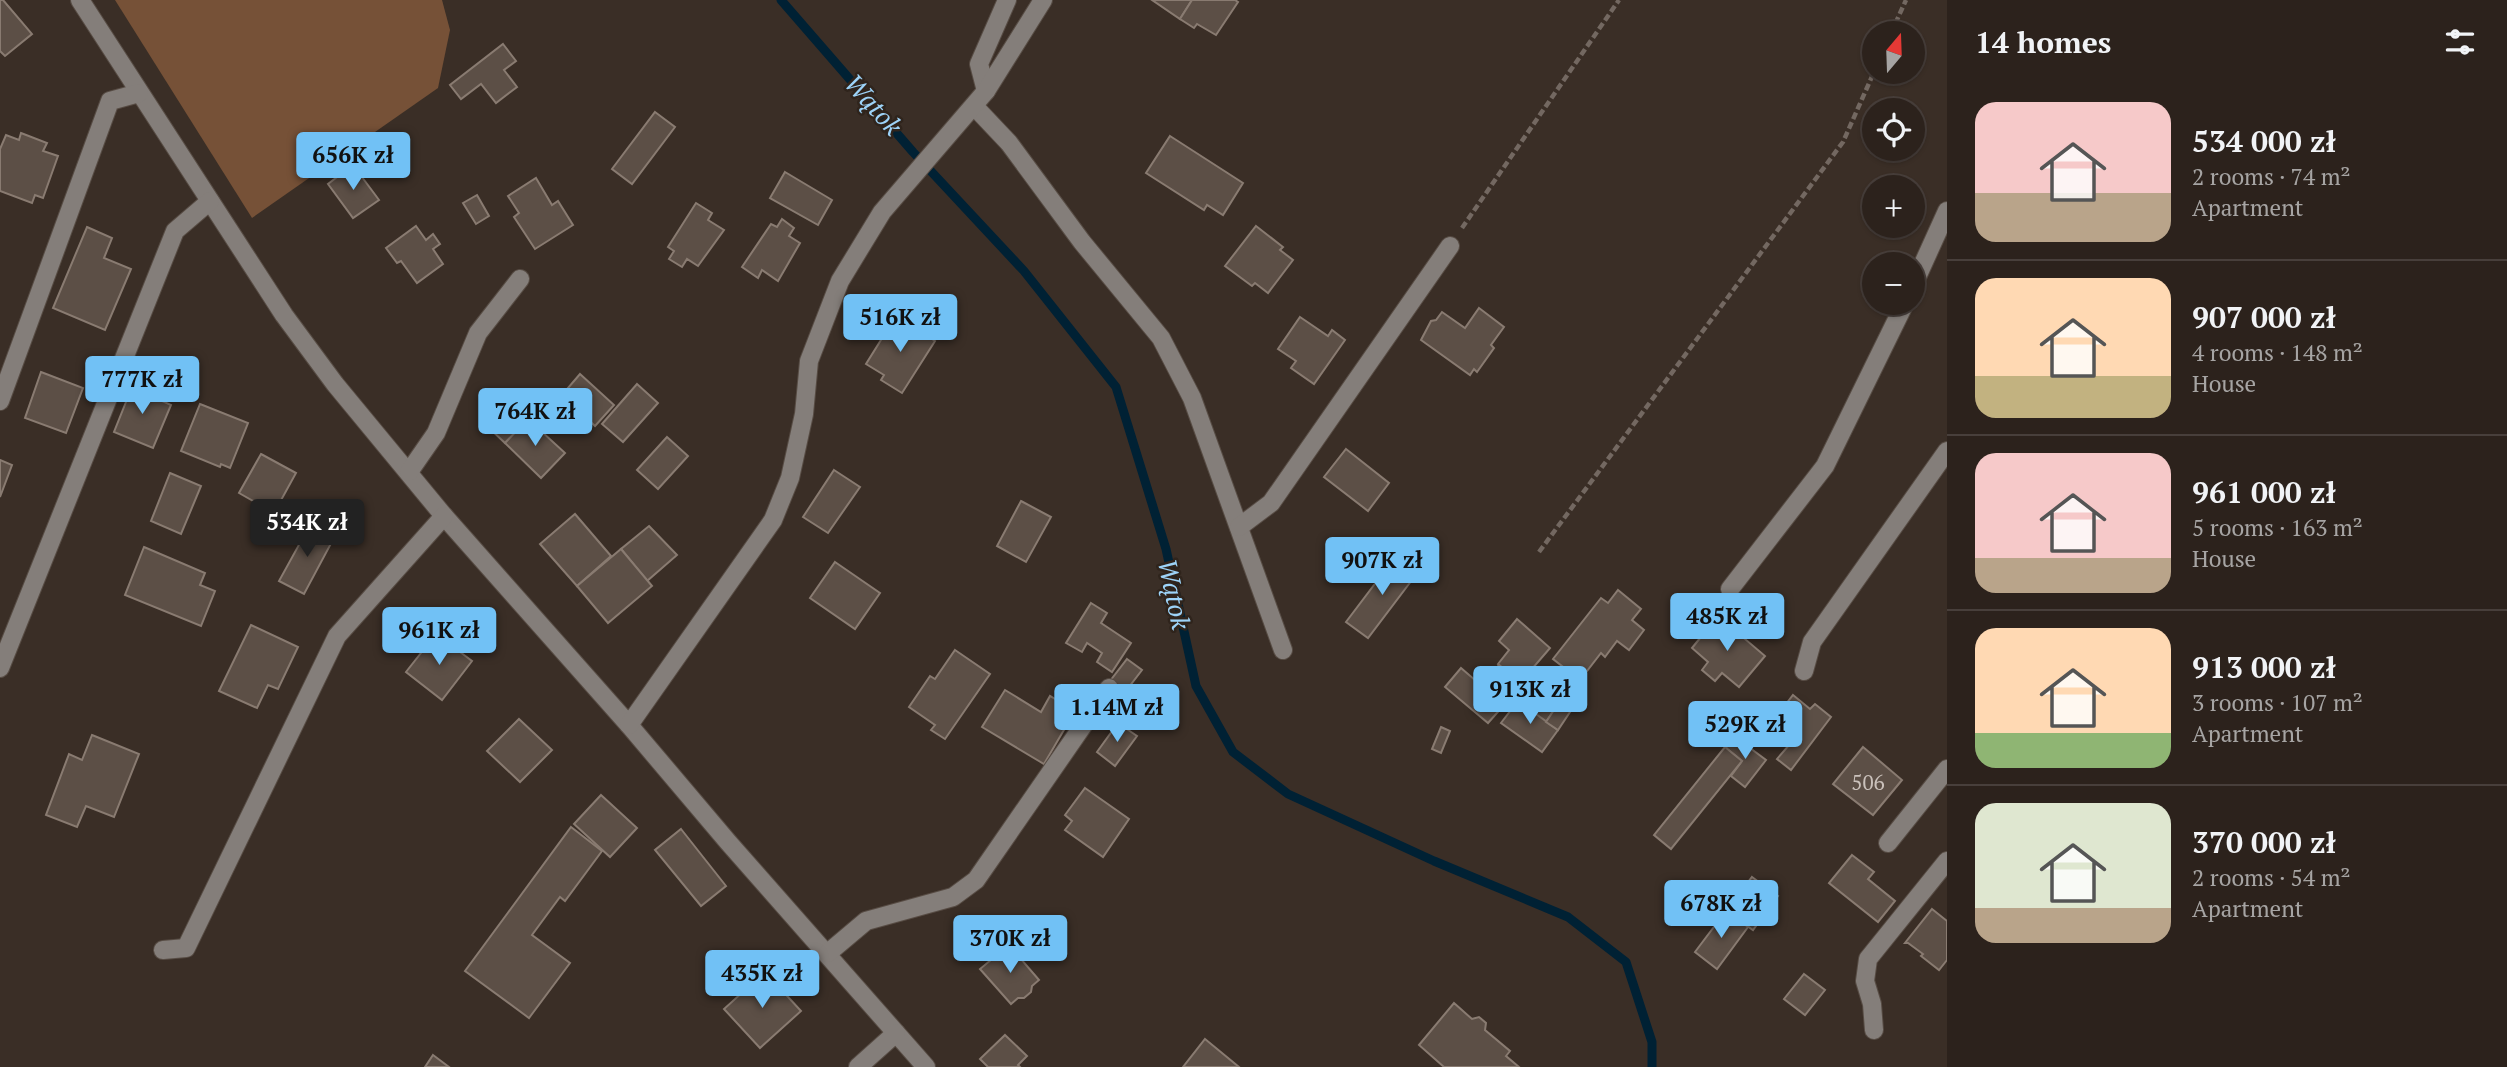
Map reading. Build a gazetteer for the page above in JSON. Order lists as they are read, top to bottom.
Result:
{
  "water": ["Wątok"],
  "house_numbers": ["506"],
  "north": "top",
  "page": {
    "heading": "14 homes",
    "map_buttons": ["+", "−"],
    "list": [
      {
        "name": "534 000 zł",
        "note": "2 rooms · 74 m² · Apartment"
      },
      {
        "name": "907 000 zł",
        "note": "4 rooms · 148 m² · House"
      },
      {
        "name": "961 000 zł",
        "note": "5 rooms · 163 m² · House"
      },
      {
        "name": "913 000 zł",
        "note": "3 rooms · 107 m² · Apartment"
      },
      {
        "name": "370 000 zł",
        "note": "2 rooms · 54 m² · Apartment"
      }
    ],
    "price": [
      "656K zł",
      "516K zł",
      "777K zł",
      "764K zł",
      "534K zł",
      "907K zł",
      "485K zł",
      "961K zł",
      "913K zł",
      "1.14M zł",
      "529K zł",
      "678K zł",
      "370K zł",
      "435K zł"
    ]
  }
}
